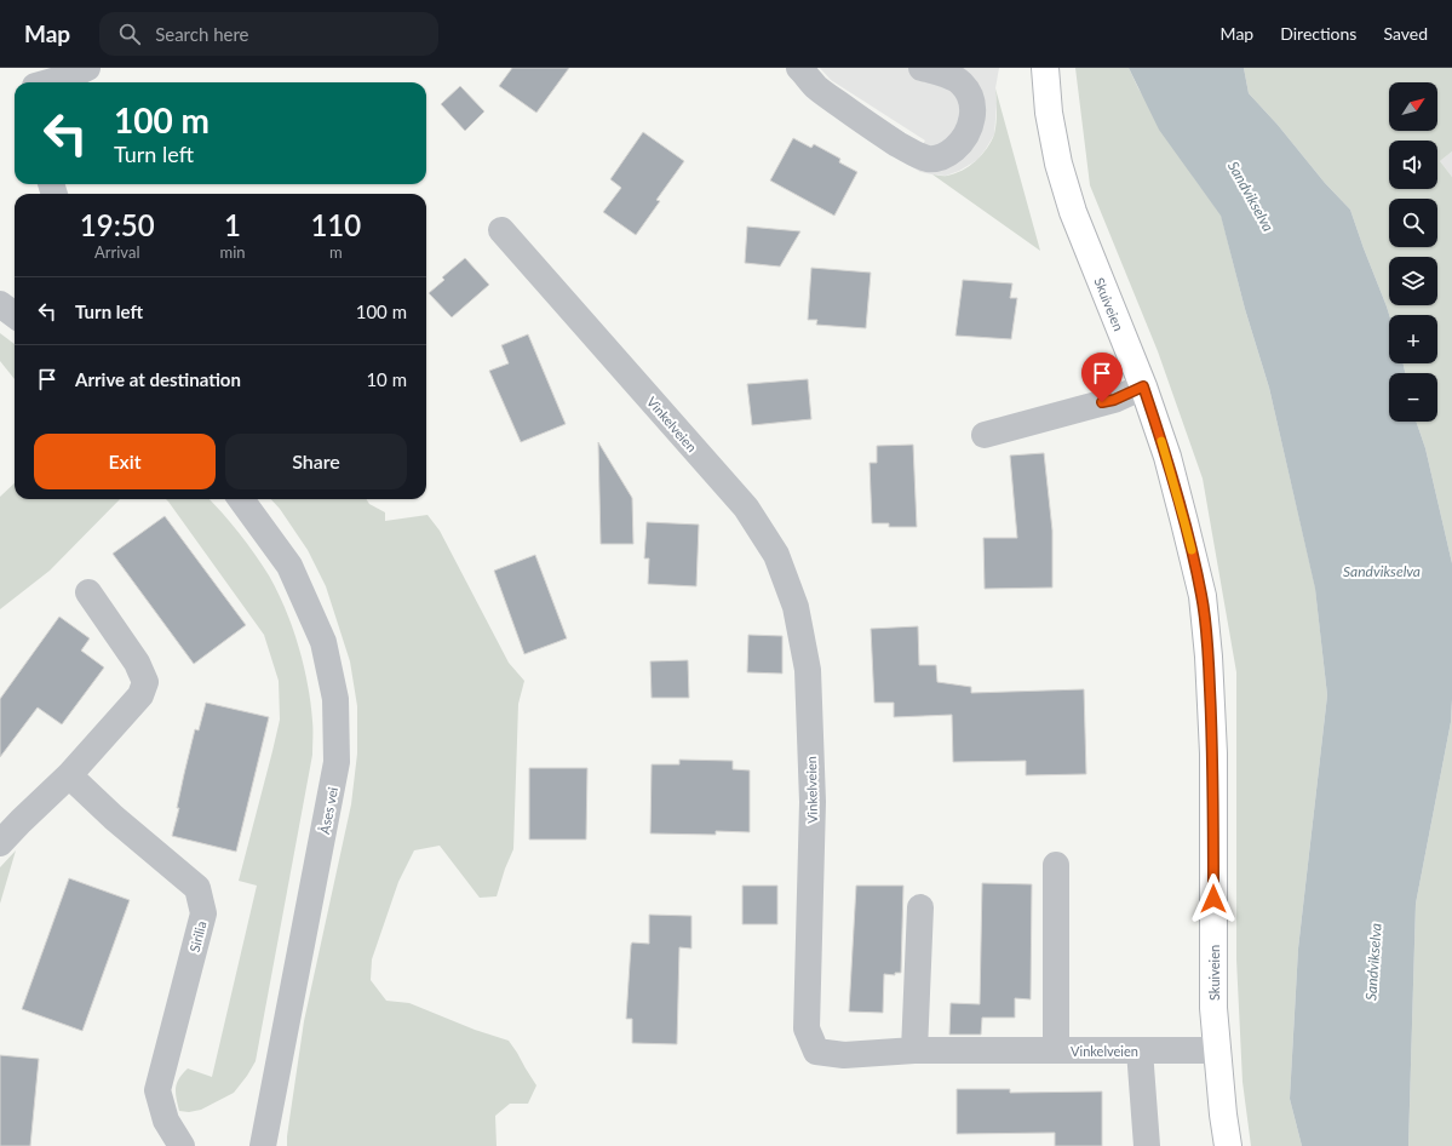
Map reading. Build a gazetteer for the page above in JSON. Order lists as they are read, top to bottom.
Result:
{
  "streets": {
    "main road": ["Skuiveien"],
    "street": ["Vinkelveien", "Åses vei", "Sirilia"]
  },
  "crossings": [
    ["Skuiveien", "Vinkelveien"]
  ],
  "water": ["Sandvikselva"],
  "north": "top right",
  "page": {
    "header": "Map",
    "search": "Search here",
    "nav": ["Map", "Directions", "Saved"],
    "map_buttons": ["+", "−"],
    "turn": ["100 m", "Turn left"],
    "eta": [
      "19:50",
      "Arrival",
      "1",
      "min",
      "110",
      "m"
    ],
    "list": [
      {
        "name": "Turn left",
        "value": "100 m"
      },
      {
        "name": "Arrive at destination",
        "value": "10 m"
      }
    ],
    "buttons": ["Exit", "Share"]
  }
}
